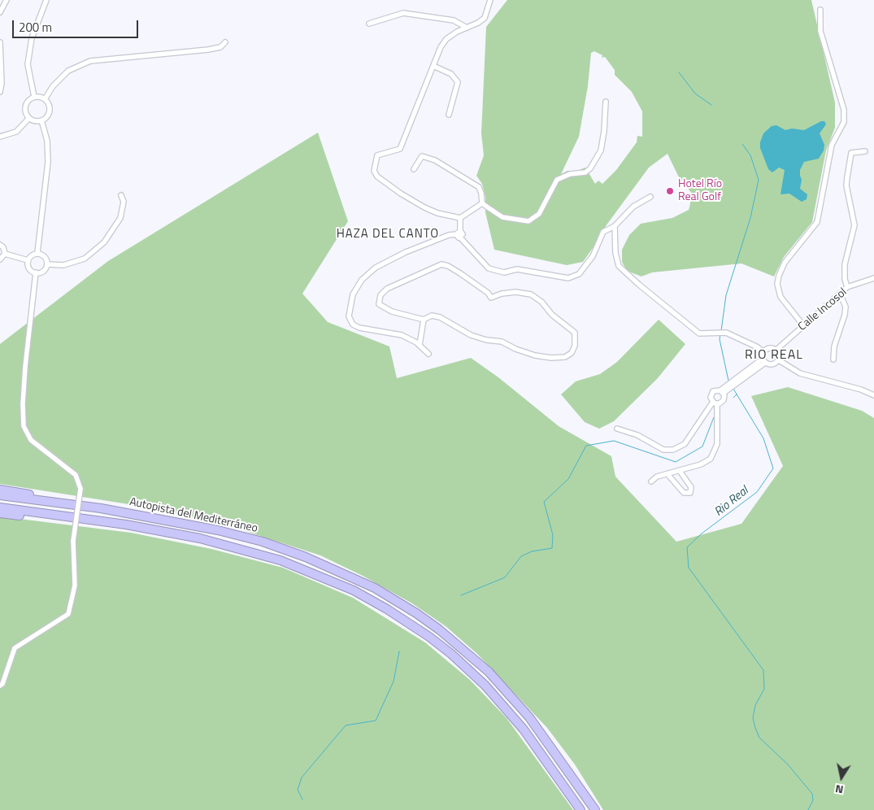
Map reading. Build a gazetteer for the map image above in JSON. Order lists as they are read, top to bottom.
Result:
{
  "streets": {
    "highway": ["Autopista del Mediterráneo"],
    "street": ["Calle Incosol"]
  },
  "districts": ["HAZA DEL CANTO", "RIO REAL"],
  "water": ["Rio Real"],
  "places": ["Hotel Río Real Golf"],
  "scale_bar": "200 m",
  "north": "bottom"
}
